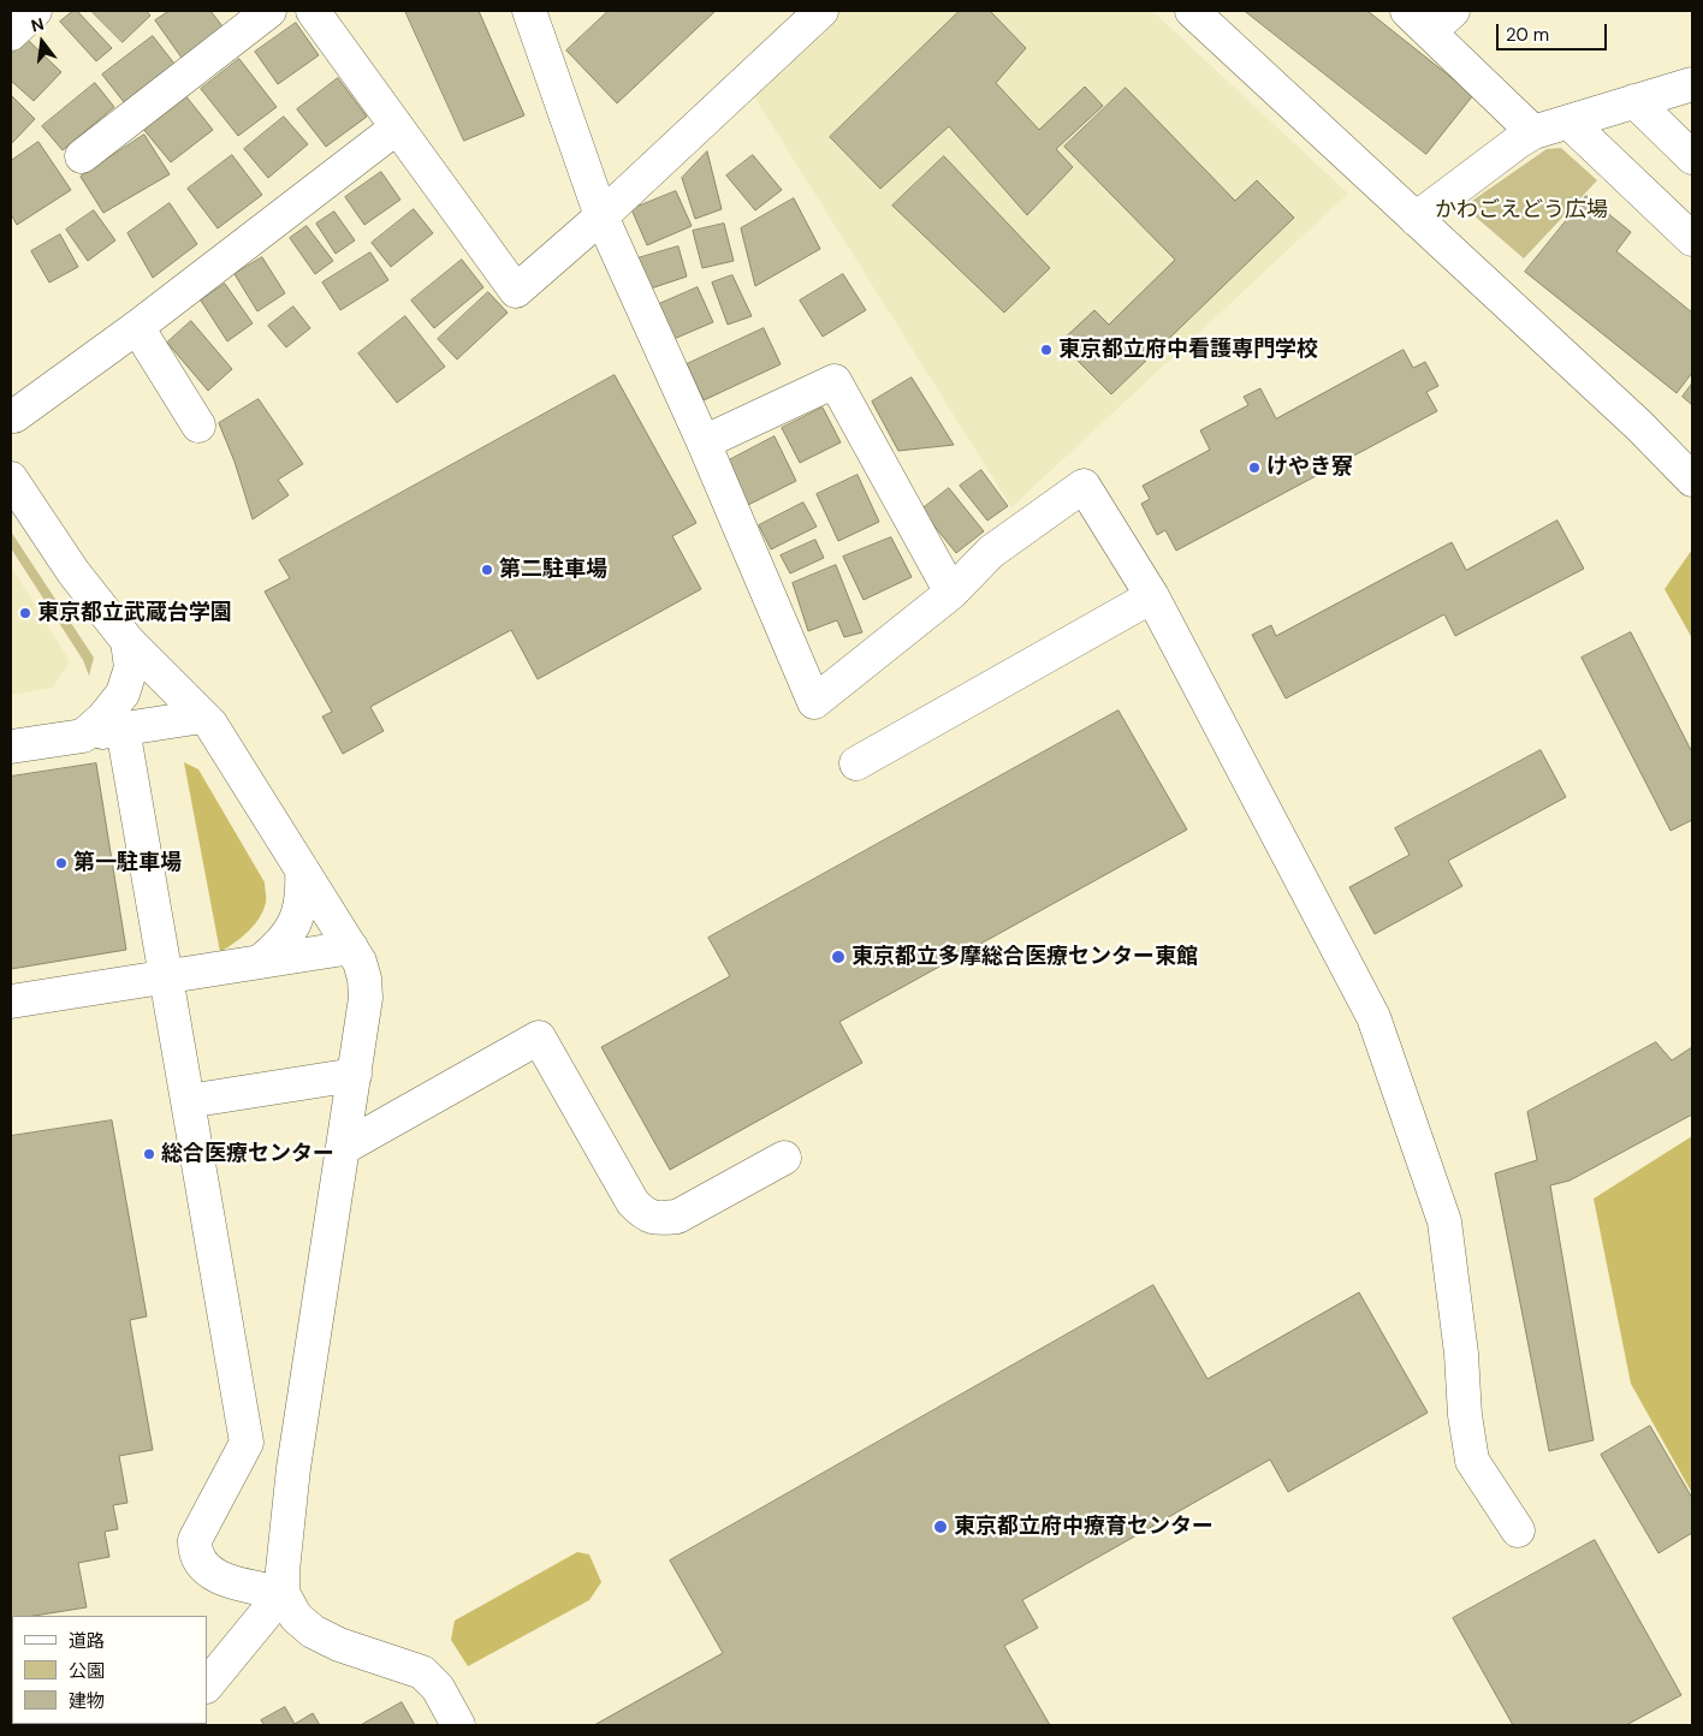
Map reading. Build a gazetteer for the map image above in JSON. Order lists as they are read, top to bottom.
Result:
{
  "parks": ["かわごえどう広場"],
  "places": [
    "東京都立府中看護専門学校",
    "けやき寮",
    "第二駐車場",
    "東京都立武蔵台学園",
    "第一駐車場",
    "東京都立多摩総合医療センター東館",
    "総合医療センター",
    "東京都立府中療育センター"
  ],
  "legend": ["道路", "公園", "建物"],
  "scale_bar": "20 m",
  "north": "top"
}
